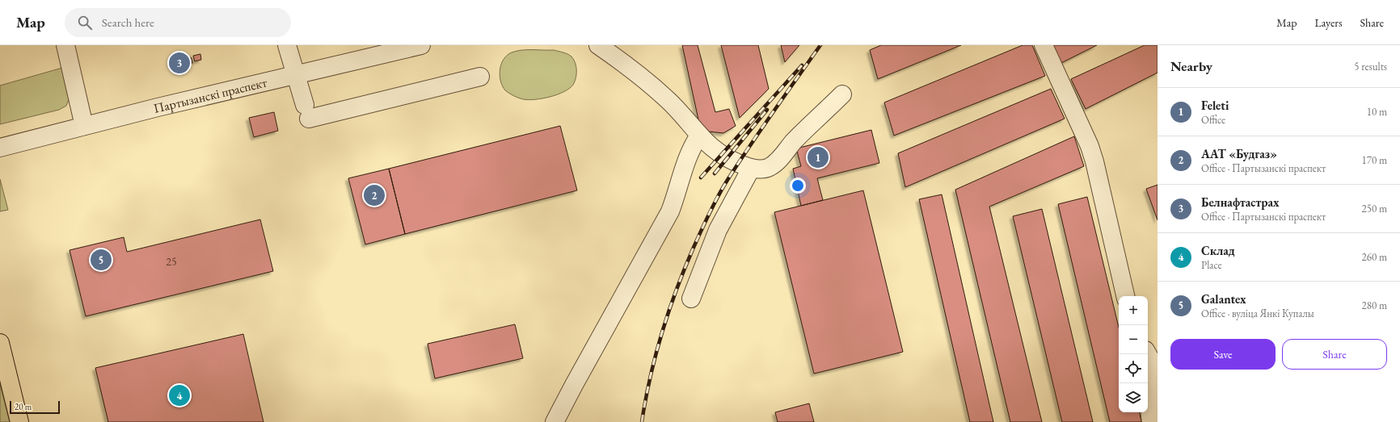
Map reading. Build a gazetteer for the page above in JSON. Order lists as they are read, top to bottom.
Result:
{
  "streets": {
    "street": ["Партызанскі праспект"]
  },
  "house_numbers": ["25"],
  "scale_bar": "20 m",
  "page": {
    "header": "Map",
    "search": "Search here",
    "nav": ["Map", "Layers", "Share"],
    "heading": ["Nearby", "5 results"],
    "pins": [
      "3",
      "1",
      "2",
      "5",
      "4"
    ],
    "list": [
      {
        "mark": "1",
        "name": "Feleti",
        "note": "Office",
        "value": "10 m"
      },
      {
        "mark": "2",
        "name": "ААТ «Будгаз»",
        "note": "Office · Партызанскі праспект",
        "value": "170 m"
      },
      {
        "mark": "3",
        "name": "Белнафтастрах",
        "note": "Office · Партызанскі праспект",
        "value": "250 m"
      },
      {
        "mark": "4",
        "name": "Склад",
        "note": "Place",
        "value": "260 m"
      },
      {
        "mark": "5",
        "name": "Galantex",
        "note": "Office · вуліца Янкі Купалы",
        "value": "280 m"
      }
    ],
    "map_buttons": ["+", "−"],
    "buttons": ["Save", "Share"],
    "scale": "20 m"
  }
}
